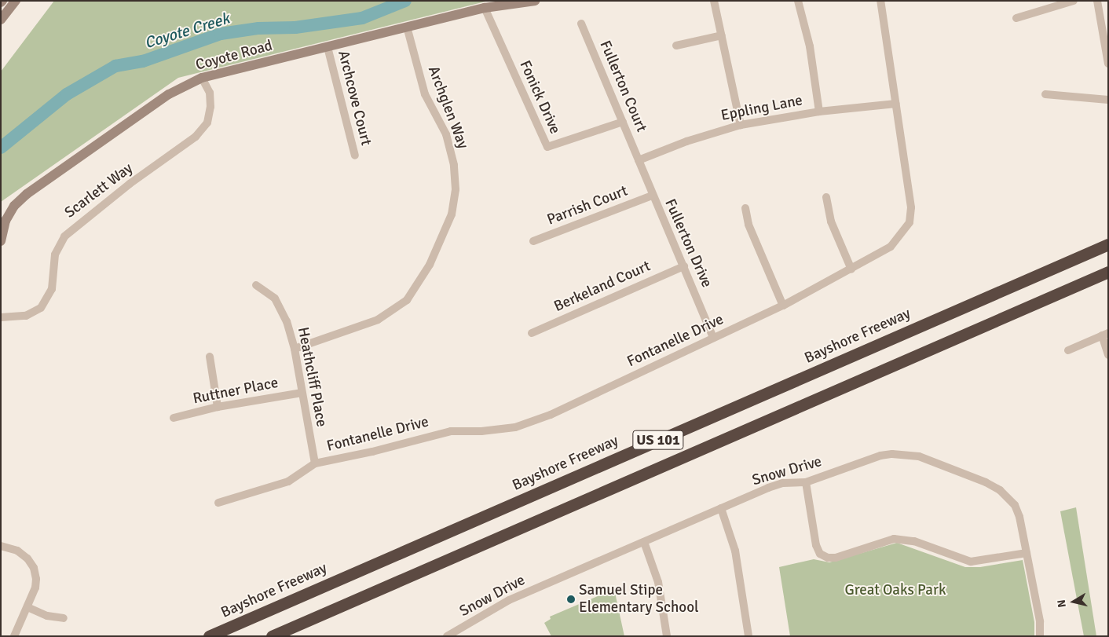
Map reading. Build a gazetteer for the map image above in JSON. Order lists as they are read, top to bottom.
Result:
{
  "streets": {
    "highway": ["Bayshore Freeway", "US 101"],
    "street": [
      "Coyote Road",
      "Fullerton Court",
      "Fonick Drive",
      "Archcove Court",
      "Archglen Way",
      "Eppling Lane",
      "Scarlett Way",
      "Parrish Court",
      "Fullerton Drive",
      "Berkeland Court",
      "Fontanelle Drive",
      "Heathcliff Place",
      "Ruttner Place",
      "Snow Drive"
    ]
  },
  "crossings": [
    ["Coyote Road", "Fonick Drive"],
    ["Coyote Road", "Archcove Court"],
    ["Coyote Road", "Archglen Way"],
    ["Coyote Road", "Scarlett Way"],
    ["Fullerton Court", "Fonick Drive"],
    ["Fullerton Court", "Eppling Lane"],
    ["Fullerton Court", "Fullerton Drive"],
    ["Archglen Way", "Heathcliff Place"],
    ["Eppling Lane", "Fullerton Drive"],
    ["Eppling Lane", "Fontanelle Drive"],
    ["Parrish Court", "Fullerton Drive"],
    ["Fullerton Drive", "Berkeland Court"],
    ["Fullerton Drive", "Fontanelle Drive"],
    ["Fontanelle Drive", "Heathcliff Place"],
    ["Heathcliff Place", "Ruttner Place"]
  ],
  "water": ["Coyote Creek"],
  "parks": ["Great Oaks Park"],
  "places": ["Samuel Stipe Elementary School"],
  "north": "left"
}
